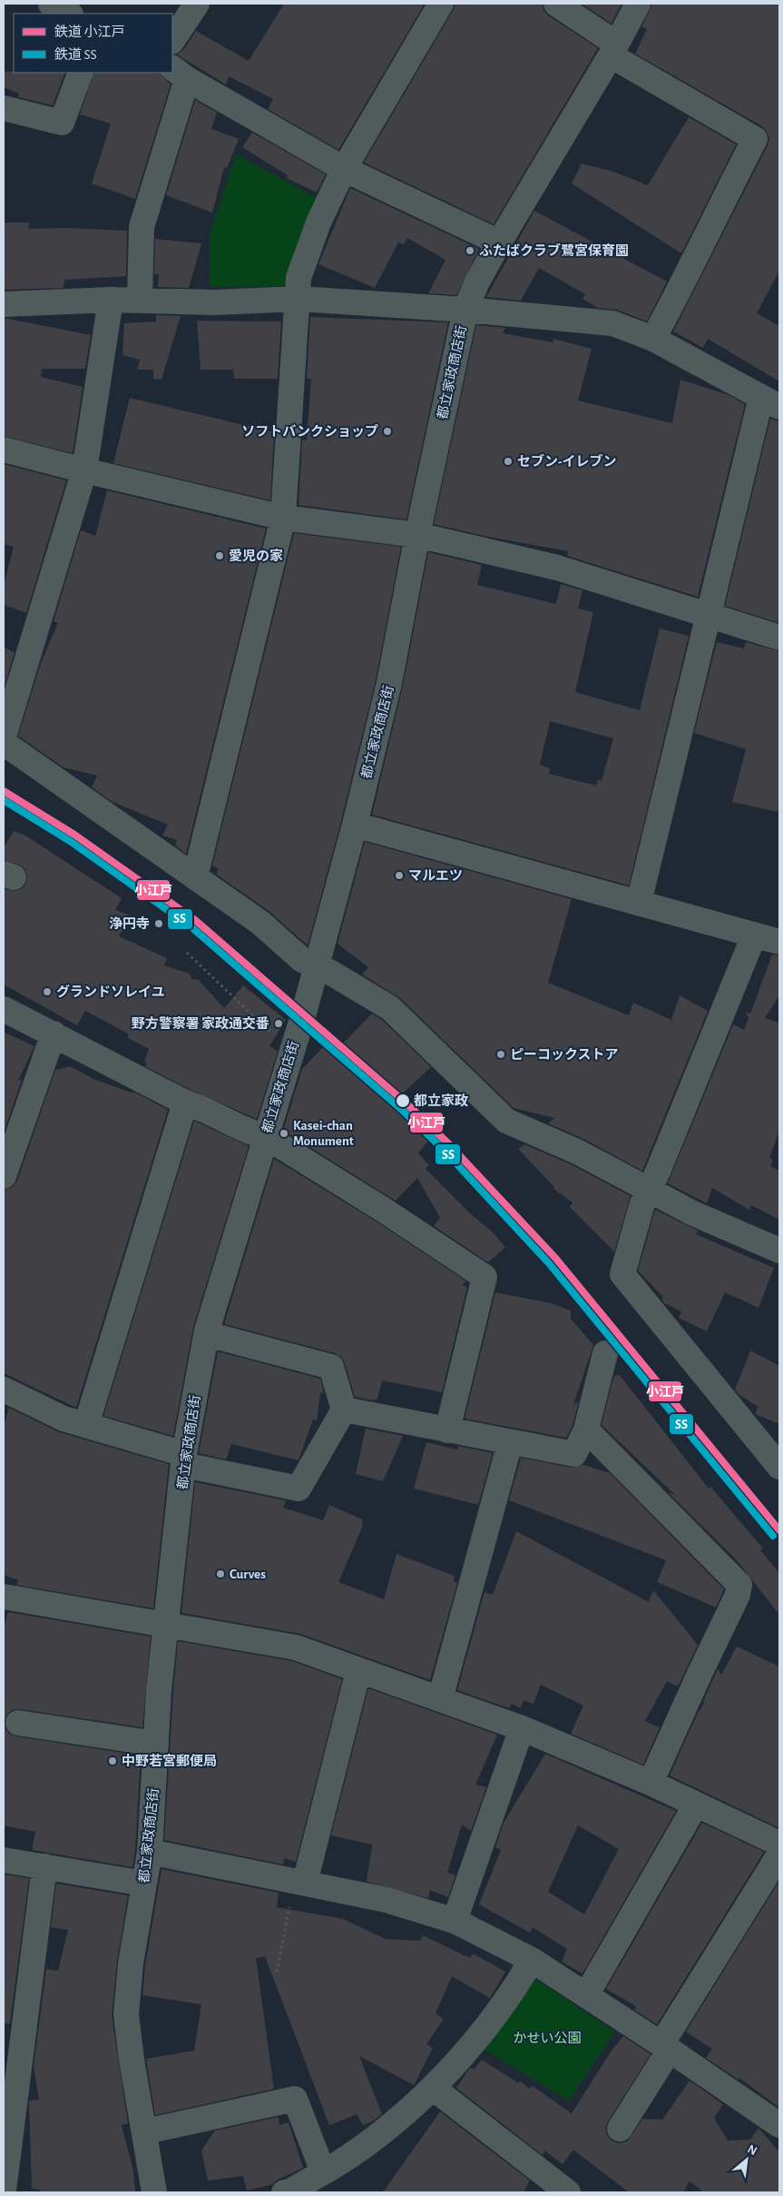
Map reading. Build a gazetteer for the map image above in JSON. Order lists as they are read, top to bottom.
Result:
{
  "streets": {
    "street": ["都立家政商店街"]
  },
  "parks": ["かせい公園"],
  "places": [
    "ふたばクラブ鷺宮保育園",
    "ソフトバンクショップ",
    "セブン-イレブン",
    "愛児の家",
    "マルエツ",
    "浄円寺",
    "グランドソレイユ",
    "野方警察署 家政通交番",
    "ピーコックストア",
    "都立家政",
    "Kasei-chan Monument",
    "Curves",
    "中野若宮郵便局"
  ],
  "lines": ["rail line 小江戸", "rail line SS"],
  "legend": ["鉄道 小江戸", "鉄道 SS"],
  "north": "top right"
}
